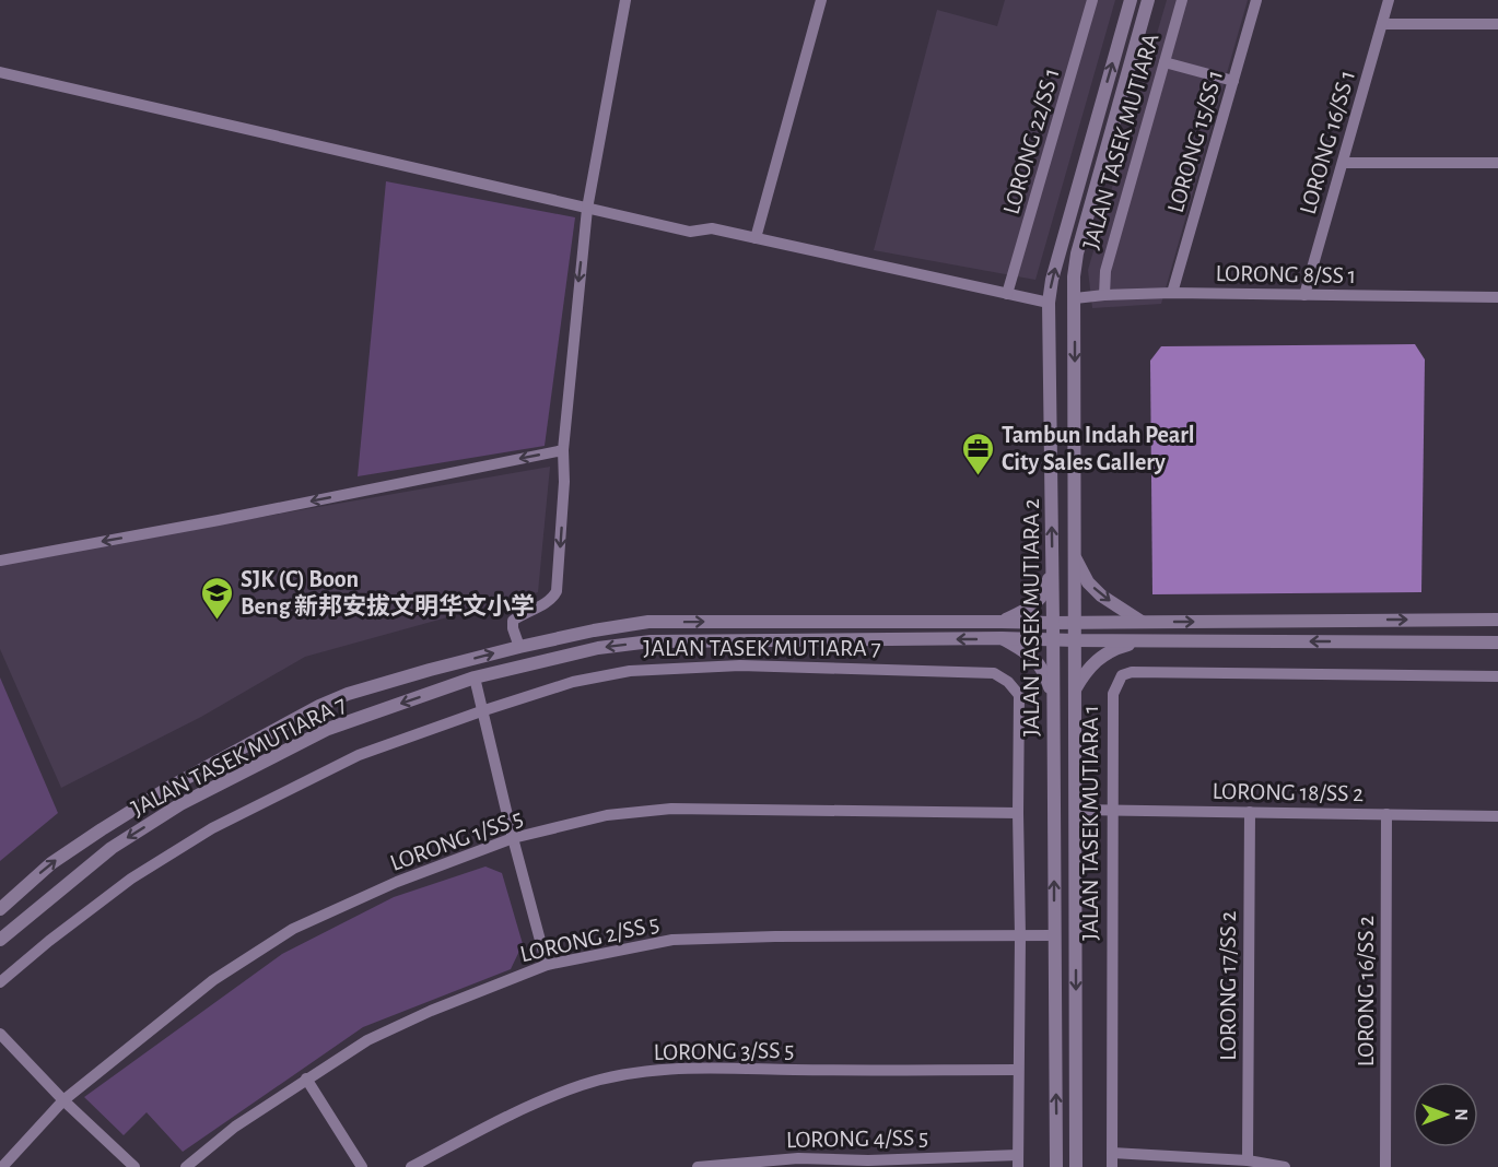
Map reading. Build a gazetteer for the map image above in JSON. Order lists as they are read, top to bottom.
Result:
{
  "streets": {
    "street": [
      "LORONG 22/SS 1",
      "JALAN TASEK MUTIARA",
      "LORONG 15/SS 1",
      "LORONG 16/SS 1",
      "LORONG 8/SS 1",
      "JALAN TASEK MUTIARA 2",
      "JALAN TASEK MUTIARA 7",
      "LORONG 18/SS 2",
      "JALAN TASEK MUTIARA 1",
      "LORONG 1/SS 5",
      "LORONG 2/SS 5",
      "LORONG 17/SS 2",
      "LORONG 16/SS 2",
      "LORONG 3/SS 5",
      "LORONG 4/SS 5"
    ]
  },
  "crossings": [
    ["JALAN TASEK MUTIARA", "LORONG 8/SS 1"],
    ["LORONG 15/SS 1", "LORONG 8/SS 1"],
    ["LORONG 16/SS 1", "LORONG 8/SS 1"],
    ["LORONG 8/SS 1", "JALAN TASEK MUTIARA 2"],
    ["JALAN TASEK MUTIARA 2", "JALAN TASEK MUTIARA 7"],
    ["JALAN TASEK MUTIARA 2", "LORONG 18/SS 2"],
    ["JALAN TASEK MUTIARA 2", "LORONG 2/SS 5"],
    ["JALAN TASEK MUTIARA 7", "LORONG 1/SS 5"],
    ["JALAN TASEK MUTIARA 7", "LORONG 2/SS 5"],
    ["JALAN TASEK MUTIARA 7", "LORONG 3/SS 5"],
    ["JALAN TASEK MUTIARA 7", "LORONG 4/SS 5"],
    ["LORONG 18/SS 2", "JALAN TASEK MUTIARA 1"],
    ["LORONG 18/SS 2", "LORONG 17/SS 2"],
    ["LORONG 18/SS 2", "LORONG 16/SS 2"]
  ],
  "places": {
    "office": ["Tambun Indah Pearl City Sales Gallery"],
    "school or university": ["SJK (C) Boon Beng 新邦安拔文明华文小学"]
  },
  "north": "right"
}
